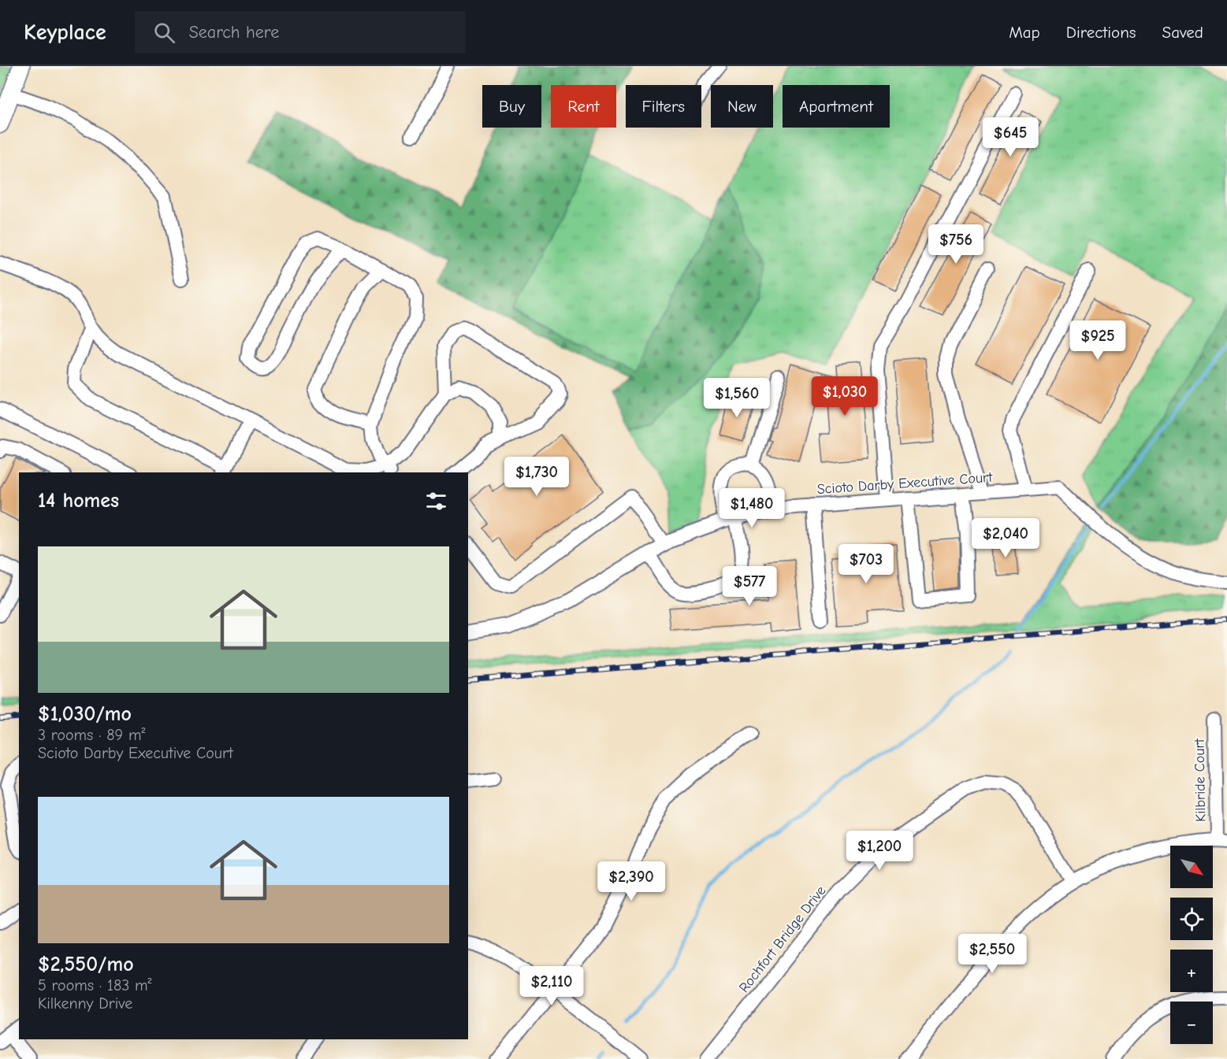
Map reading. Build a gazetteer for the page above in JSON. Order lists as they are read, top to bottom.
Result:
{
  "streets": {
    "street": ["Scioto Darby Executive Court", "Kilbride Court", "Rochfort Bridge Drive"]
  },
  "north": "bottom right",
  "page": {
    "header": "Keyplace",
    "search": "Search here",
    "nav": ["Map", "Directions", "Saved"],
    "chip": [
      "Buy",
      "Rent",
      "Filters",
      "New",
      "Apartment"
    ],
    "price": [
      "$645",
      "$756",
      "$925",
      "$1,030",
      "$1,560",
      "$1,730",
      "$1,480",
      "$2,040",
      "$703",
      "$577",
      "$1,200",
      "$2,390",
      "$2,550",
      "$2,110"
    ],
    "heading": "14 homes",
    "list": [
      {
        "name": "$1,030/mo",
        "note": "3 rooms · 89 m² · Scioto Darby Executive Court"
      },
      {
        "name": "$2,550/mo",
        "note": "5 rooms · 183 m² · Kilkenny Drive"
      }
    ],
    "map_buttons": ["+", "−"]
  }
}
